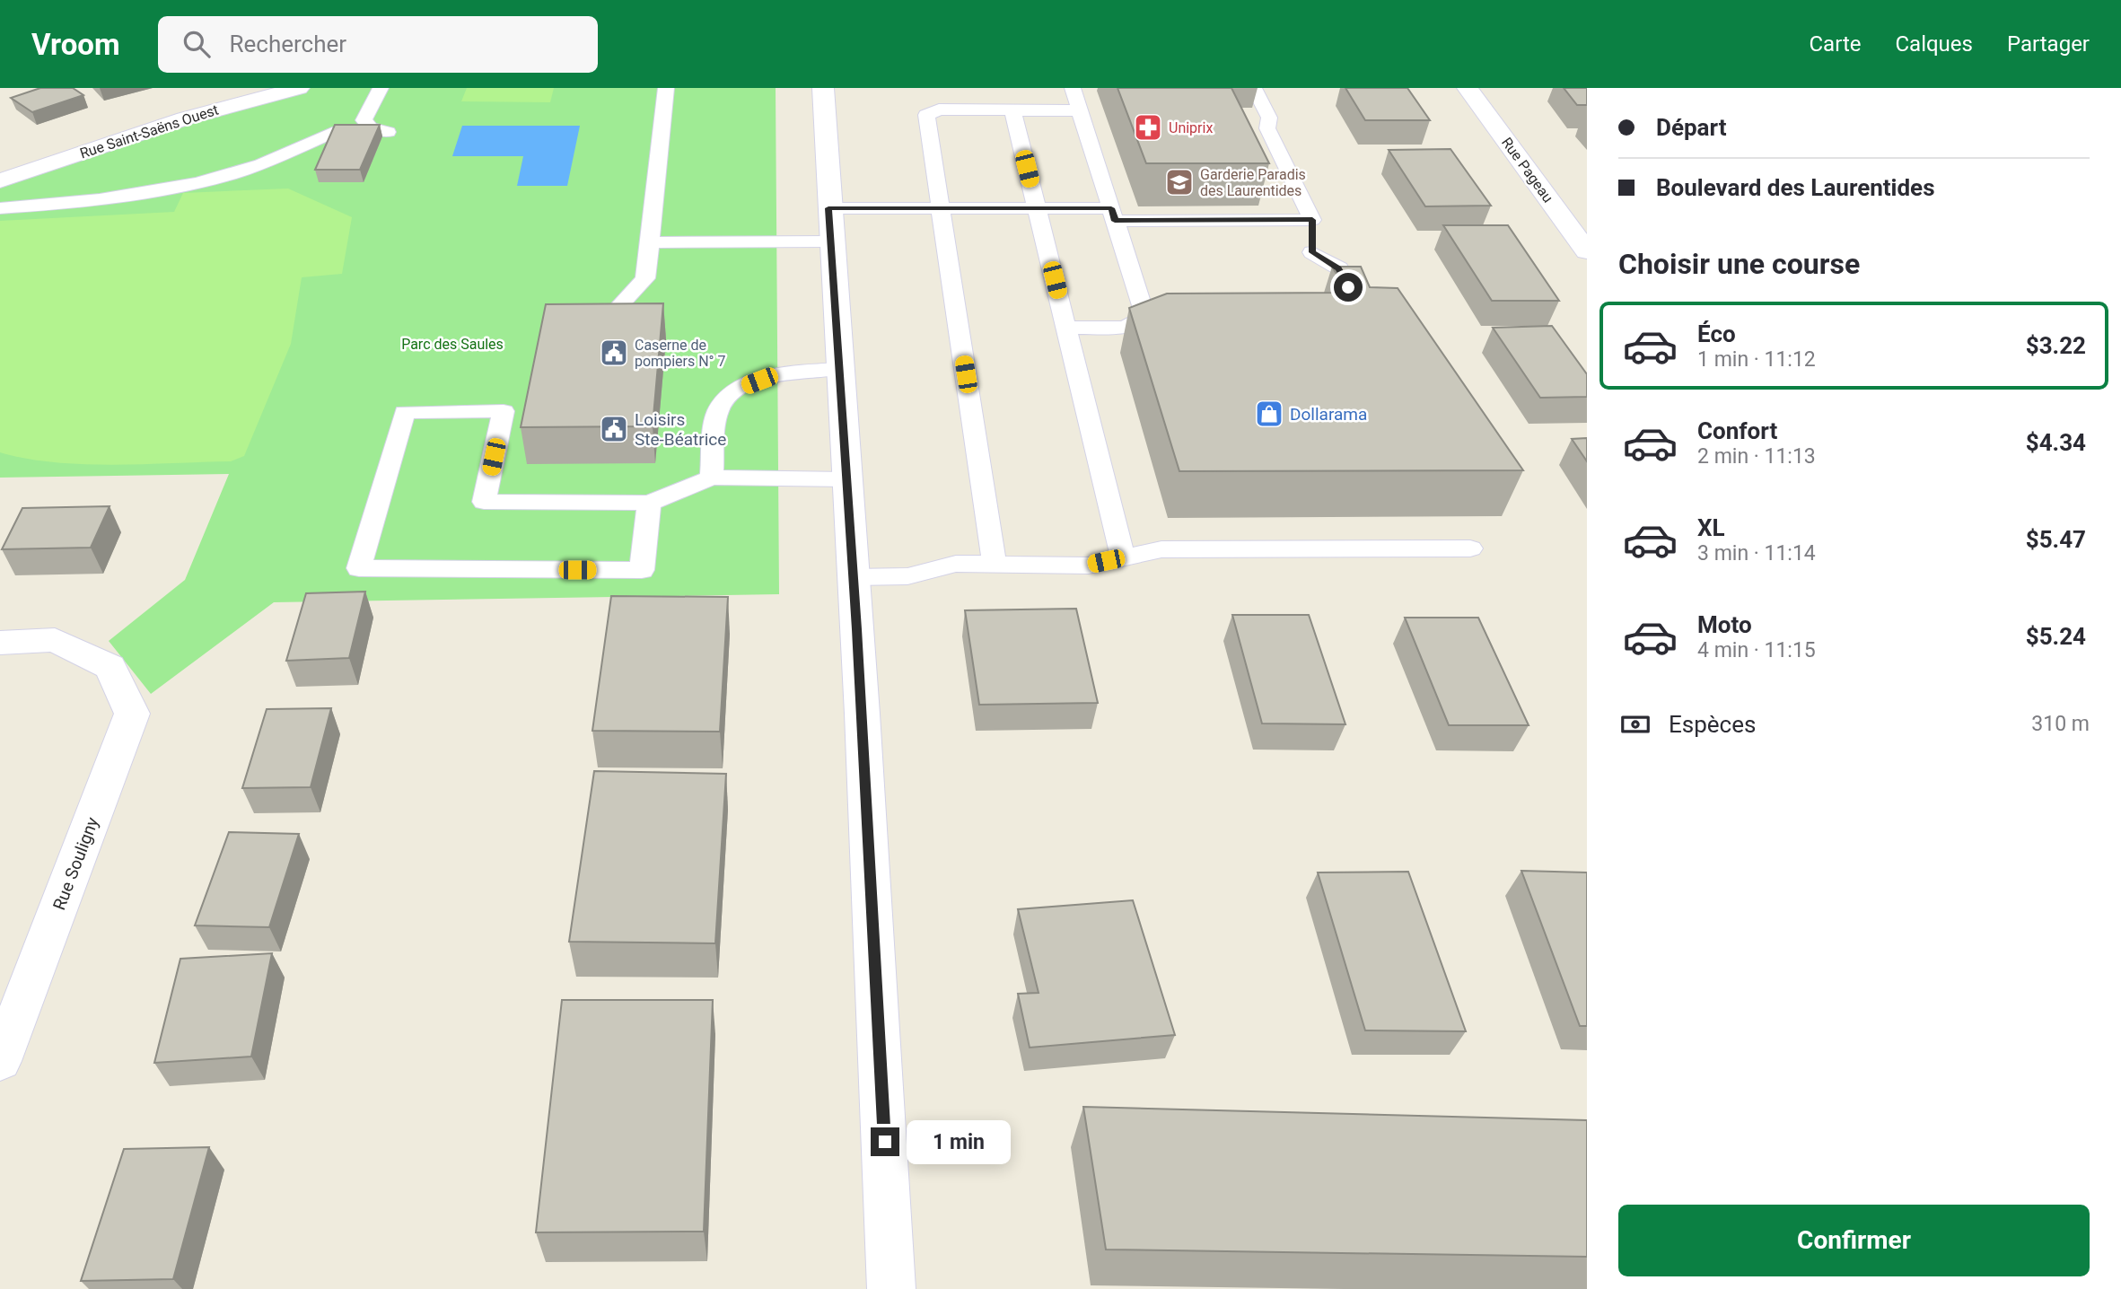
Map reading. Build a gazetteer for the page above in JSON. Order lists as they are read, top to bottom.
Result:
{
  "streets": {
    "main road": ["Rue Saint-Saëns Ouest", "Rue Pageau", "Rue Souligny"]
  },
  "parks": ["Parc des Saules"],
  "places": {
    "pharmacy": ["Uniprix"],
    "school or university": ["Garderie Paradis des Laurentides"],
    "public building": ["Caserne de pompiers N° 7", "Loisirs Ste-Béatrice"],
    "shop": ["Dollarama"]
  },
  "page": {
    "header": "Vroom",
    "search": "Rechercher",
    "nav": ["Carte", "Calques", "Partager"],
    "banner": ["Départ", "Boulevard des Laurentides"],
    "heading": "Choisir une course",
    "list": [
      {
        "name": "Éco",
        "note": "1 min · 11:12",
        "value": "$3.22"
      },
      {
        "name": "Confort",
        "note": "2 min · 11:13",
        "value": "$4.34"
      },
      {
        "name": "XL",
        "note": "3 min · 11:14",
        "value": "$5.47"
      },
      {
        "name": "Moto",
        "note": "4 min · 11:15",
        "value": "$5.24"
      }
    ],
    "pay": ["Espèces", "310 m"],
    "bubble": "1 min",
    "buttons": "Confirmer"
  }
}
